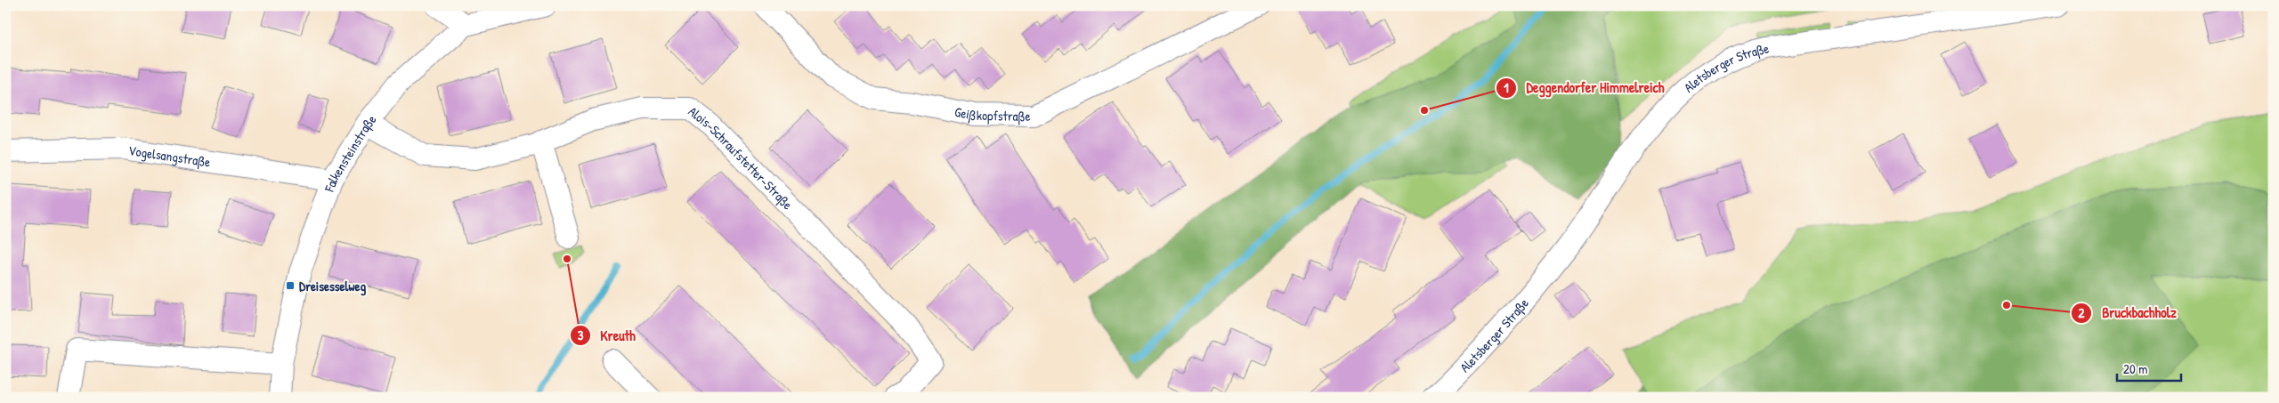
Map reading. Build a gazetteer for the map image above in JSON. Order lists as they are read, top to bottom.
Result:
{
  "streets": {
    "street": [
      "Aletsberger Straße",
      "Geißkopfstraße",
      "Falkensteinstraße",
      "Vogelsangstraße",
      "Alois-Schraufstetter-Straße"
    ]
  },
  "crossings": [
    ["Falkensteinstraße", "Vogelsangstraße"],
    ["Falkensteinstraße", "Alois-Schraufstetter-Straße"]
  ],
  "places": {
    "other": ["Deggendorfer Himmelreich", "Kreuth", "Bruckbachholz"],
    "transit": ["Dreisesselweg"]
  },
  "scale_bar": "20 m"
}
